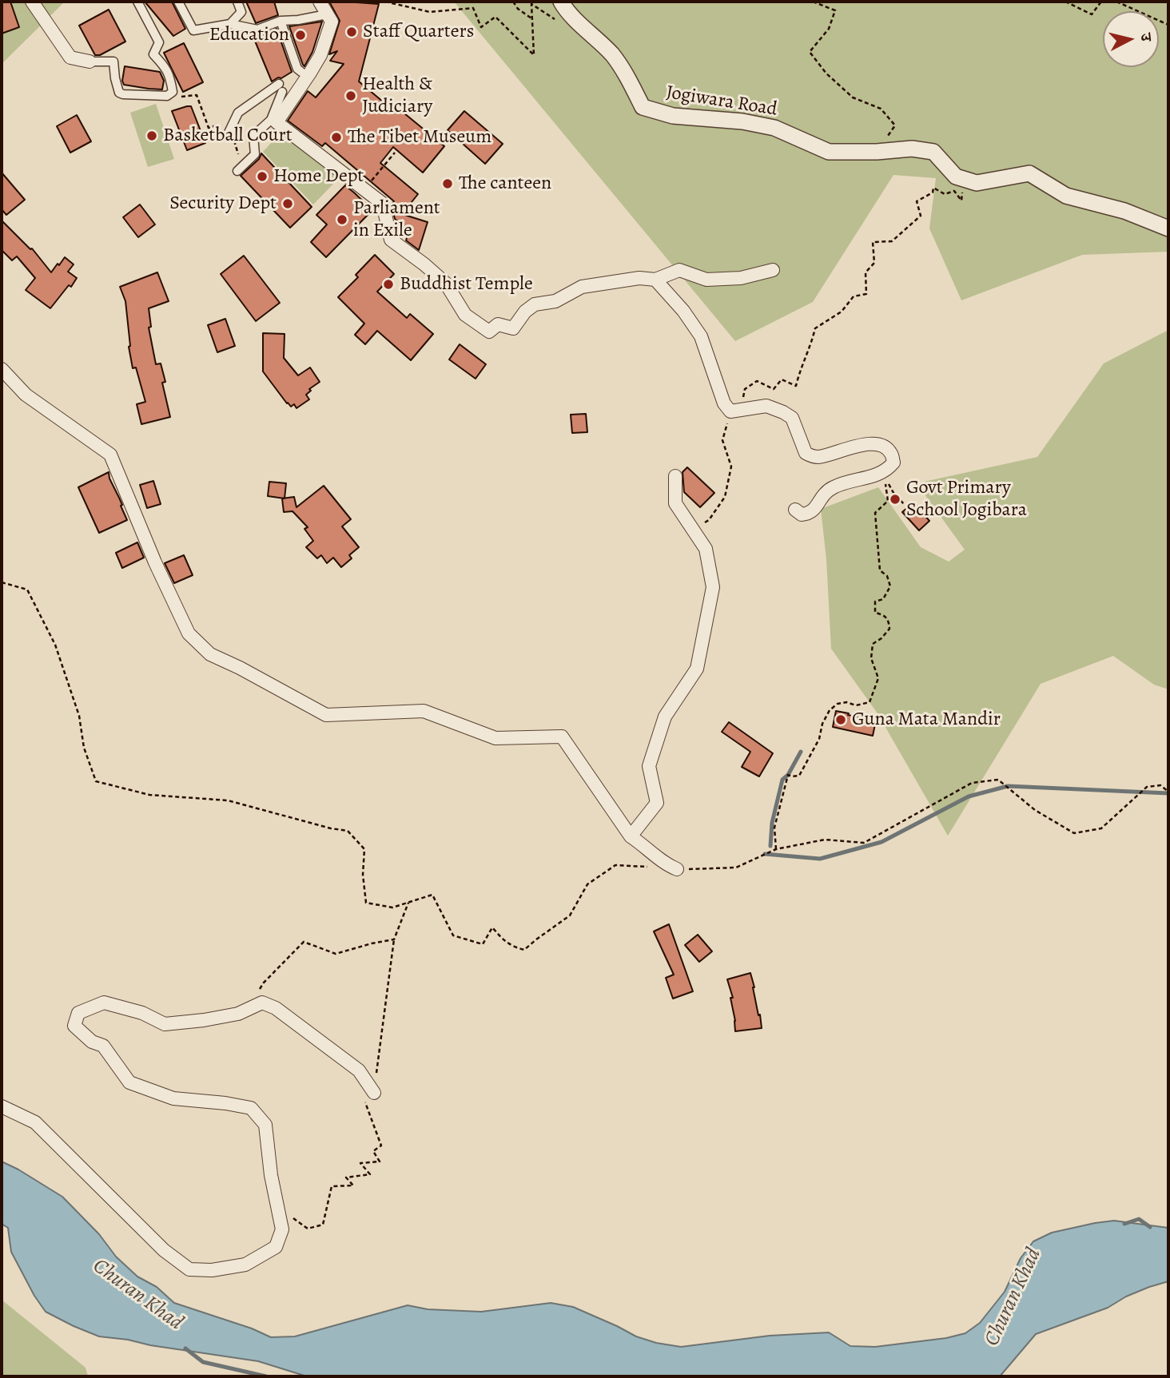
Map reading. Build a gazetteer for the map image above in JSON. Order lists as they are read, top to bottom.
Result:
{
  "streets": {
    "street": ["Jogiwara Road"]
  },
  "water": ["Churan Khad"],
  "places": [
    "Staff Quarters",
    "Education",
    "Health & Judiciary",
    "Basketball Court",
    "The Tibet Museum",
    "Home Dept",
    "The canteen",
    "Security Dept",
    "Parliament in Exile",
    "Buddhist Temple",
    "Govt Primary School Jogibara",
    "Guna Mata Mandir"
  ],
  "north": "right"
}
